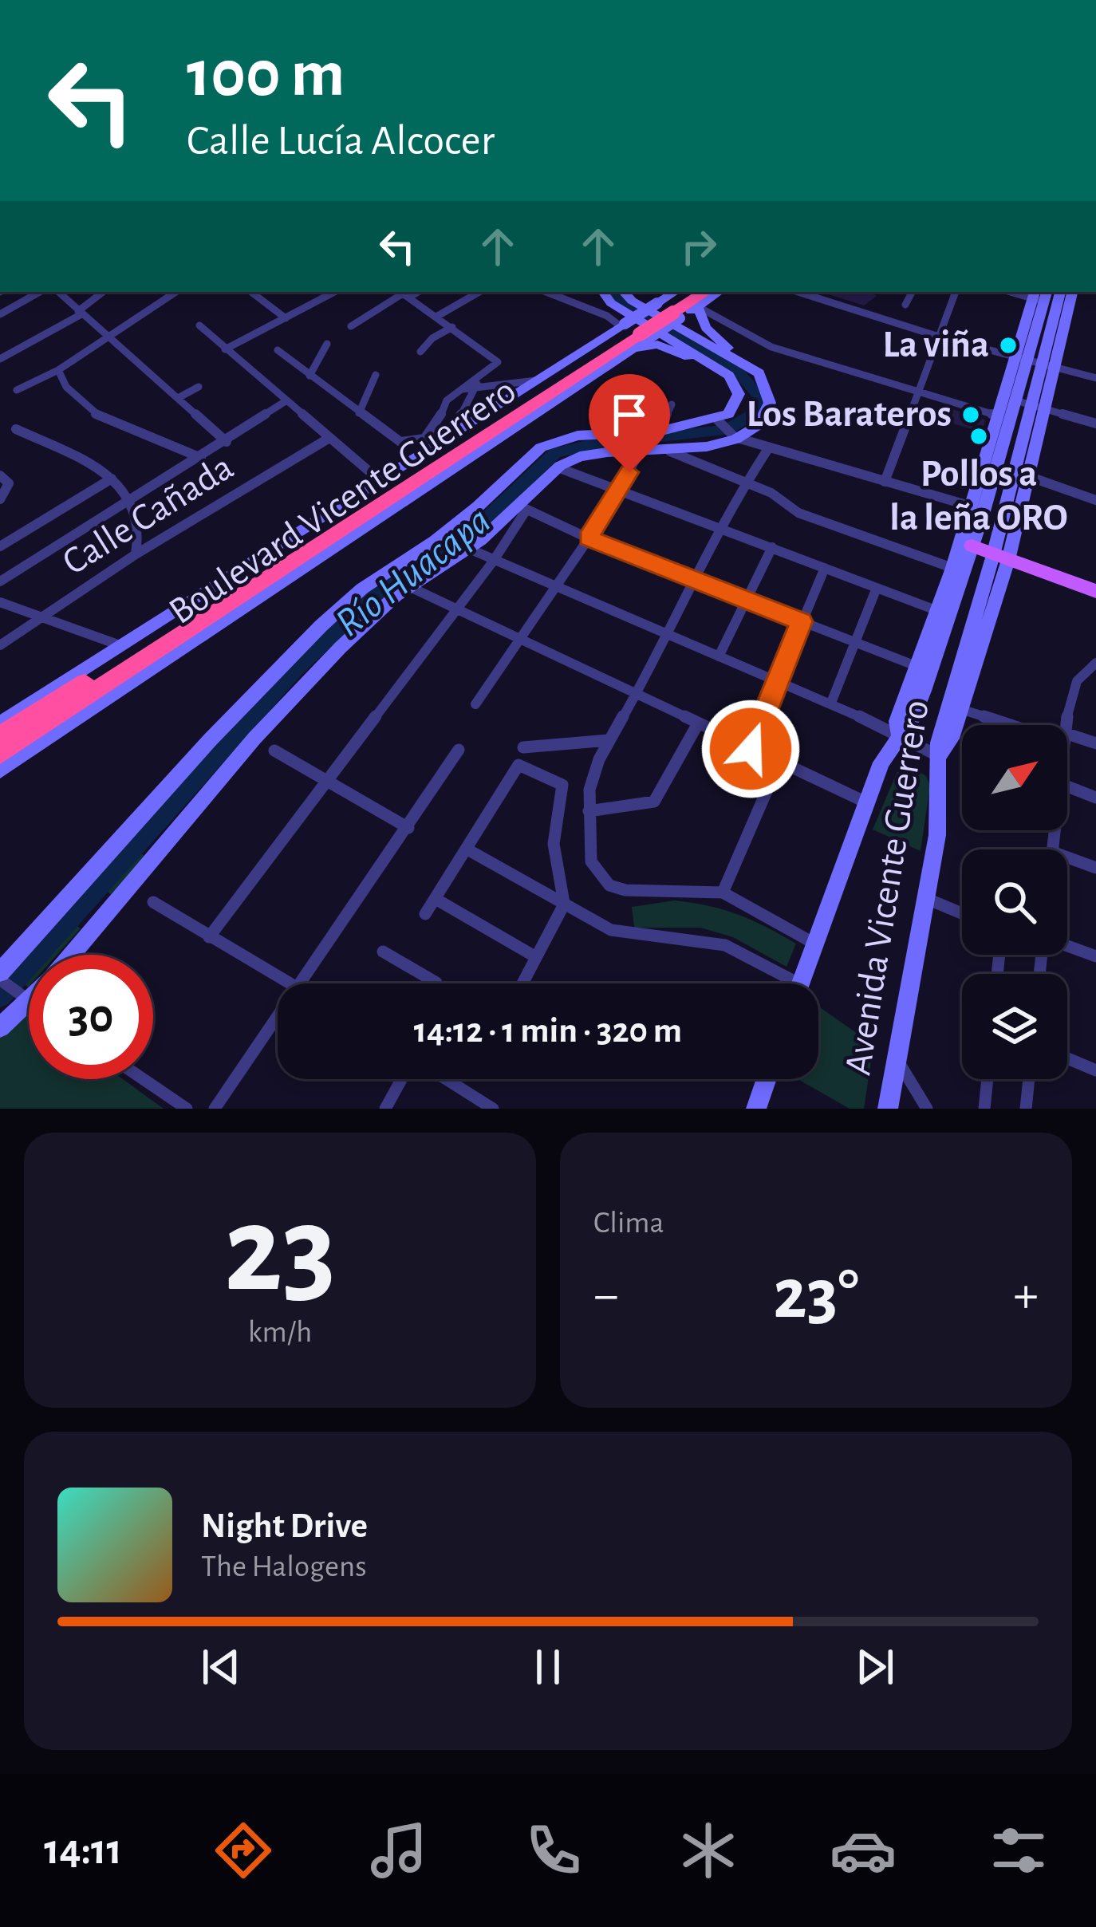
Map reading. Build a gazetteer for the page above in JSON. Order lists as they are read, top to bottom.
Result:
{
  "streets": {
    "highway": ["Boulevard Vicente Guerrero"],
    "main road": ["Avenida Vicente Guerrero"],
    "street": ["Calle Cañada"]
  },
  "water": ["Río Huacapa"],
  "places": ["La viña", "Los Barateros", "Pollos a la leña ORO"],
  "north": "top right",
  "page": {
    "turn": ["100 m", "Calle Lucía Alcocer"],
    "limit": "30",
    "trip": "14:12 · 1 min · 320 m",
    "tile": [
      ["23", "km/h"],
      "Clima"
    ],
    "heat": ["−", "23°", "+"],
    "song": ["Night Drive", "The Halogens"],
    "tabs": "14:11"
  }
}
